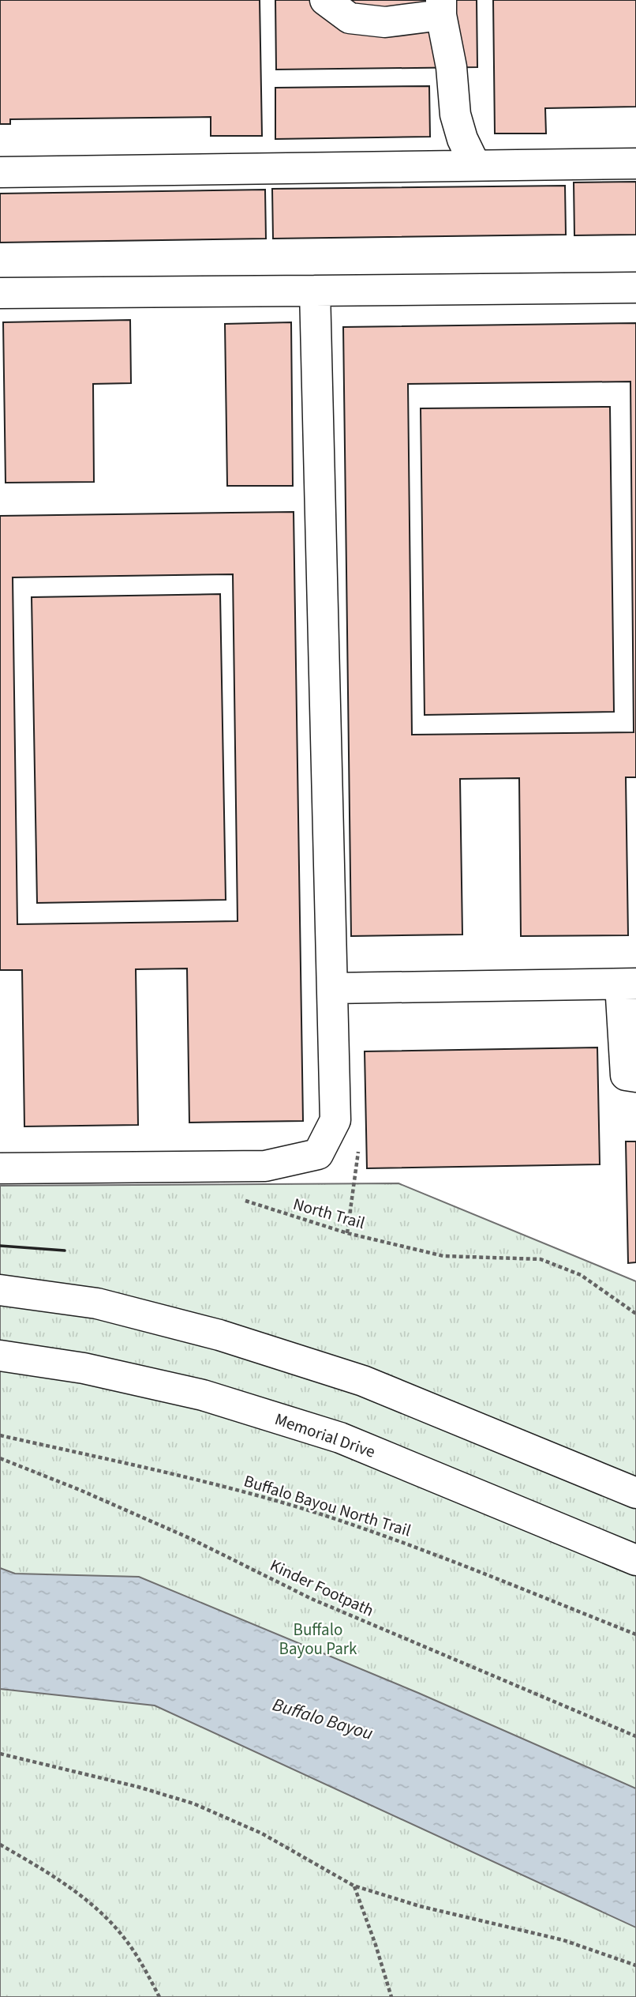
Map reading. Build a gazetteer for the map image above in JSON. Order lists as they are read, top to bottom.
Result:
{
  "streets": {
    "main road": ["Memorial Drive"],
    "path": ["North Trail", "Buffalo Bayou North Trail", "Kinder Footpath"]
  },
  "water": ["Buffalo Bayou"],
  "parks": ["Buffalo Bayou Park"]
}
